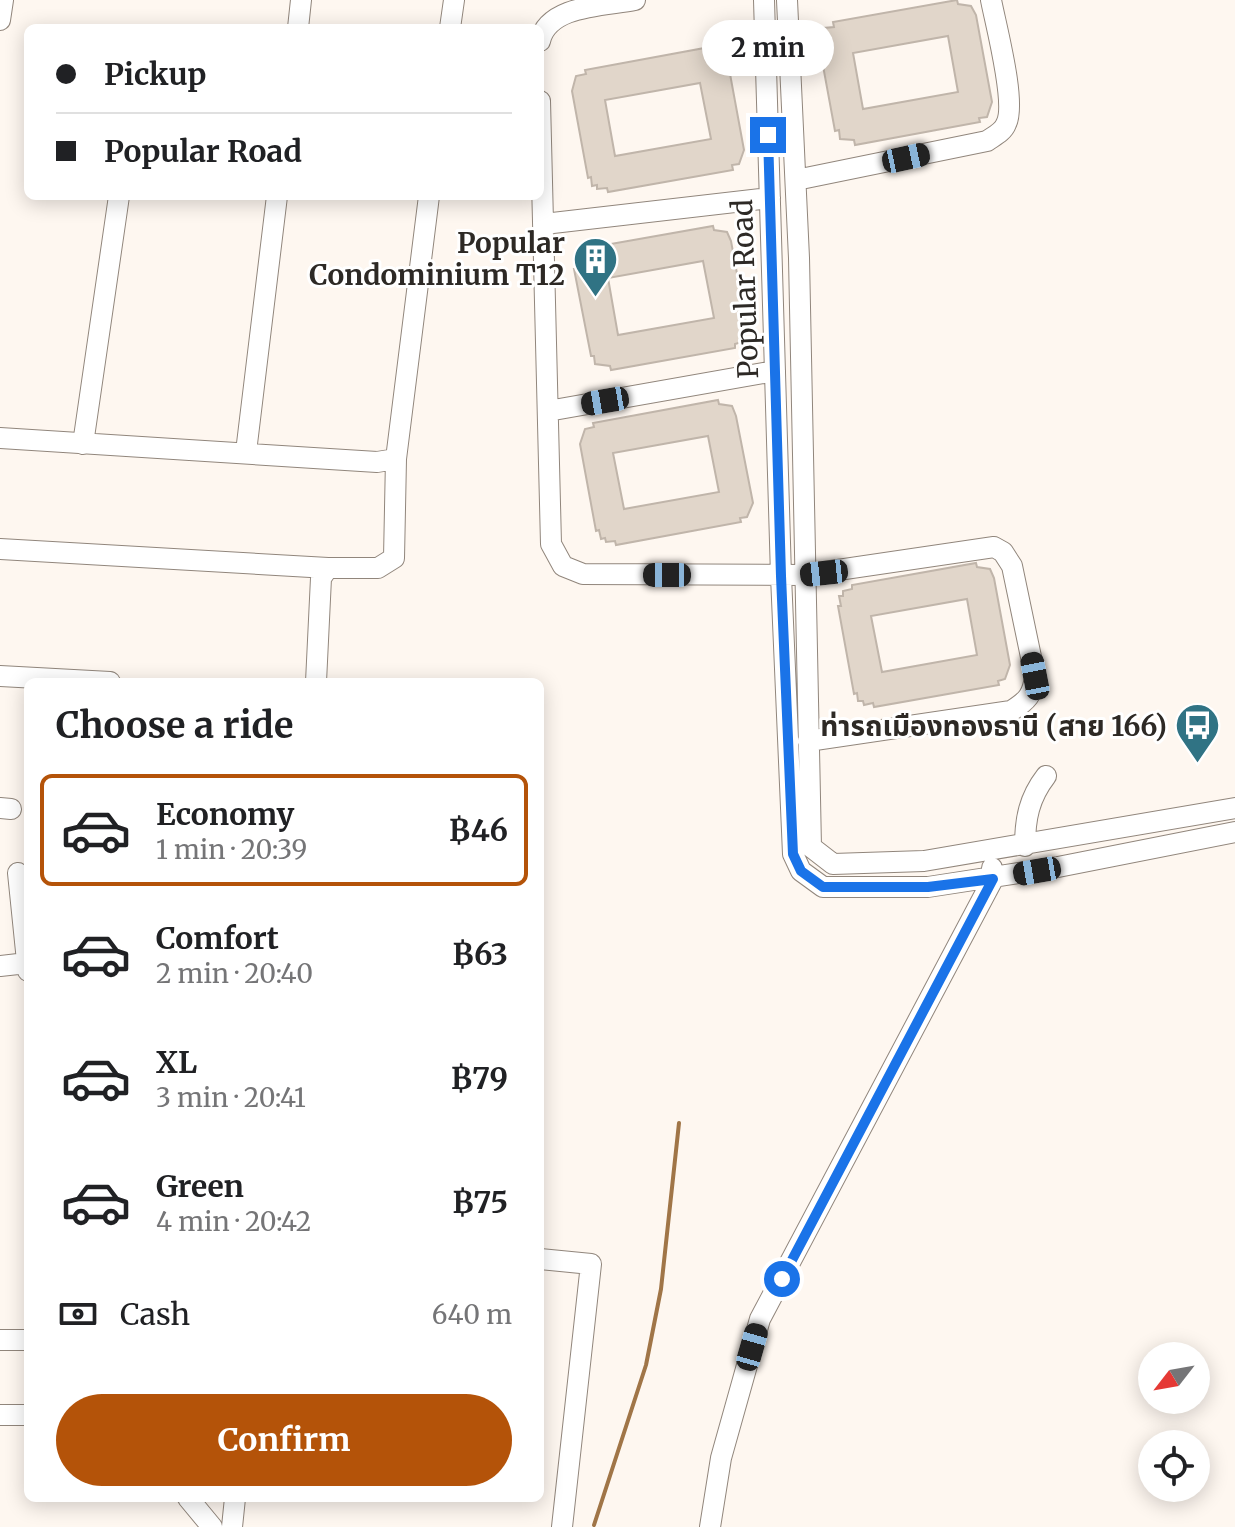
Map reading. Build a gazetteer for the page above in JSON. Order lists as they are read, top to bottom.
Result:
{
  "streets": {
    "street": ["Popular Road"]
  },
  "places": {
    "building": ["Popular Condominium T12"],
    "bus stop": ["ท่ารถเมืองทองธานี (สาย 166)"]
  },
  "north": "bottom left",
  "page": {
    "bubble": "2 min",
    "banner": ["Pickup", "Popular Road"],
    "heading": "Choose a ride",
    "list": [
      {
        "name": "Economy",
        "note": "1 min · 20:39",
        "value": "฿46"
      },
      {
        "name": "Comfort",
        "note": "2 min · 20:40",
        "value": "฿63"
      },
      {
        "name": "XL",
        "note": "3 min · 20:41",
        "value": "฿79"
      },
      {
        "name": "Green",
        "note": "4 min · 20:42",
        "value": "฿75"
      }
    ],
    "pay": ["Cash", "640 m"],
    "buttons": "Confirm"
  }
}
